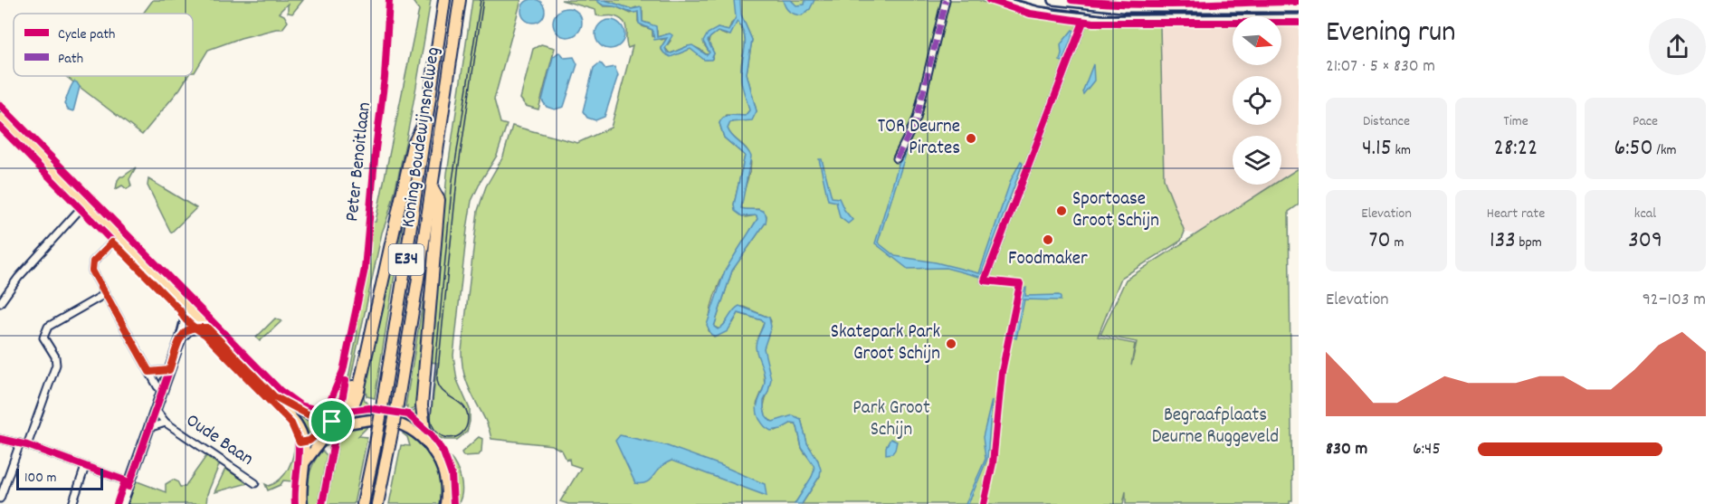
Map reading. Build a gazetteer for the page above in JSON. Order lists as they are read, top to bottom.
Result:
{
  "streets": {
    "highway": ["Koning Boudewijnsnelweg", "E34"],
    "street": ["Oude Baan"],
    "cycle path": ["Peter Benoitlaan"]
  },
  "parks": ["Park Groot Schijn", "Begraafplaats Deurne Ruggeveld"],
  "places": [
    "TOR Deurne Pirates",
    "Sportoase Groot Schijn",
    "Foodmaker",
    "Skatepark Park Groot Schijn"
  ],
  "legend": ["Cycle path", "Path"],
  "scale_bar": "100 m",
  "north": "right",
  "page": {
    "heading": ["Evening run", "21:07 · 5 × 830 m"],
    "stats": [
      ["Distance", "4.15 km"],
      ["Time", "28:22"],
      ["Pace", "6:50 /km"],
      ["Elevation", "70 m"],
      ["Heart rate", "133 bpm"],
      ["kcal", "309"]
    ],
    "chart": ["Elevation", "92–103 m"],
    "list": [
      {
        "name": "830 m",
        "note": "6:45"
      }
    ],
    "scale": "100 m"
  }
}
